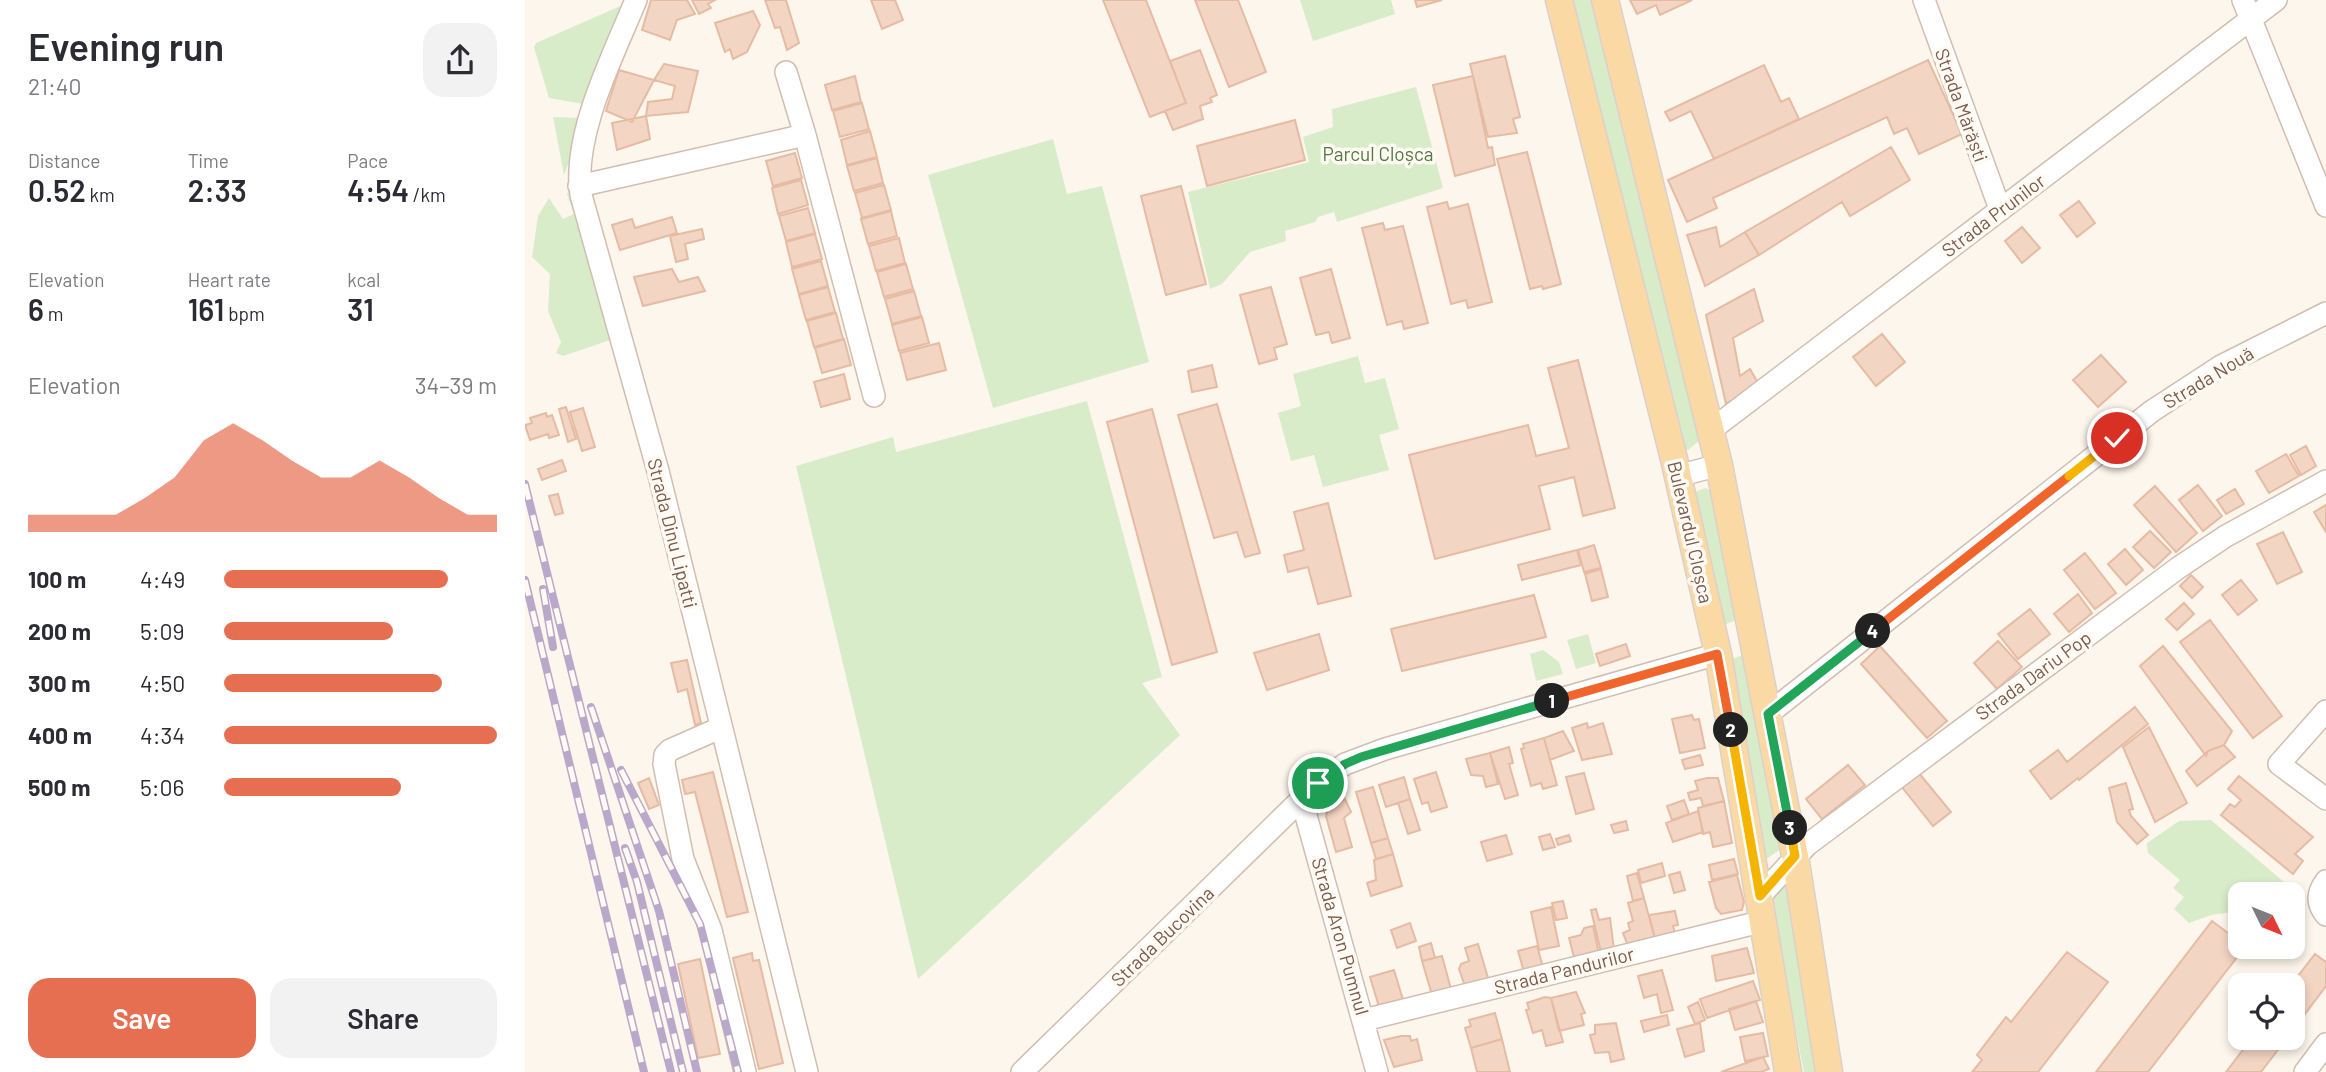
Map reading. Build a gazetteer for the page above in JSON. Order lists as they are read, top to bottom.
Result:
{
  "streets": {
    "main road": ["Bulevardul Cloșca"],
    "street": [
      "Strada Mărăști",
      "Strada Prunilor",
      "Strada Nouă",
      "Strada Dinu Lipatti",
      "Strada Dariu Pop",
      "Strada Bucovina",
      "Strada Aron Pumnul",
      "Strada Pandurilor"
    ]
  },
  "crossings": [
    ["Strada Mărăști", "Strada Prunilor"],
    ["Strada Prunilor", "Bulevardul Cloșca"],
    ["Strada Nouă", "Bulevardul Cloșca"],
    ["Bulevardul Cloșca", "Strada Dariu Pop"],
    ["Bulevardul Cloșca", "Strada Bucovina"],
    ["Bulevardul Cloșca", "Strada Pandurilor"],
    ["Strada Dariu Pop", "Strada Pandurilor"],
    ["Strada Bucovina", "Strada Aron Pumnul"],
    ["Strada Aron Pumnul", "Strada Pandurilor"]
  ],
  "parks": ["Parcul Cloșca"],
  "north": "bottom right",
  "page": {
    "heading": ["Evening run", "21:40"],
    "stats": [
      ["Distance", "0.52 km"],
      ["Time", "2:33"],
      ["Pace", "4:54 /km"],
      ["Elevation", "6 m"],
      ["Heart rate", "161 bpm"],
      ["kcal", "31"]
    ],
    "chart": ["Elevation", "34–39 m"],
    "list": [
      {
        "name": "100 m",
        "note": "4:49"
      },
      {
        "name": "200 m",
        "note": "5:09"
      },
      {
        "name": "300 m",
        "note": "4:50"
      },
      {
        "name": "400 m",
        "note": "4:34"
      },
      {
        "name": "500 m",
        "note": "5:06"
      }
    ],
    "pins": [
      "4",
      "1",
      "2",
      "3"
    ],
    "buttons": ["Save", "Share"]
  }
}
